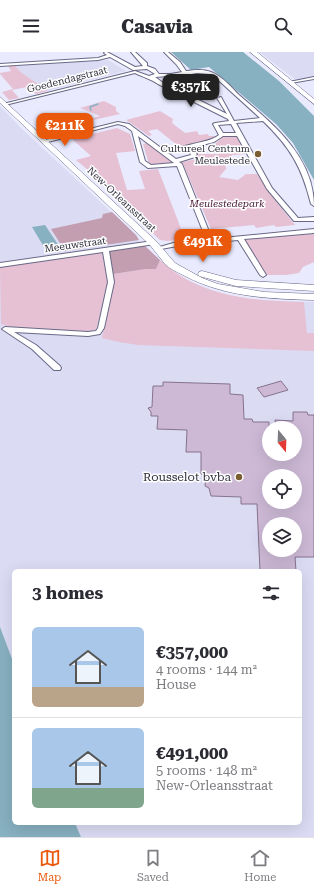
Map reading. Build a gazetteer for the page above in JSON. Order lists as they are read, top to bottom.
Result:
{
  "streets": {
    "main road": ["New-Orleansstraat"],
    "street": ["Goedendagstraat", "Meeuwstraat"]
  },
  "crossings": [
    ["Goedendagstraat", "New-Orleansstraat"],
    ["New-Orleansstraat", "Meeuwstraat"]
  ],
  "parks": ["Meulestedepark"],
  "places": ["Cultureel Centrum Meulestede", "Rousselot bvba"],
  "north": "bottom",
  "page": {
    "header": "Casavia",
    "price": ["€357K", "€211K", "€491K"],
    "heading": "3 homes",
    "list": [
      {
        "name": "€357,000",
        "note": "4 rooms · 144 m² · House"
      },
      {
        "name": "€491,000",
        "note": "5 rooms · 148 m² · New-Orleansstraat"
      }
    ],
    "tabs": ["Map", "Saved", "Home"]
  }
}
